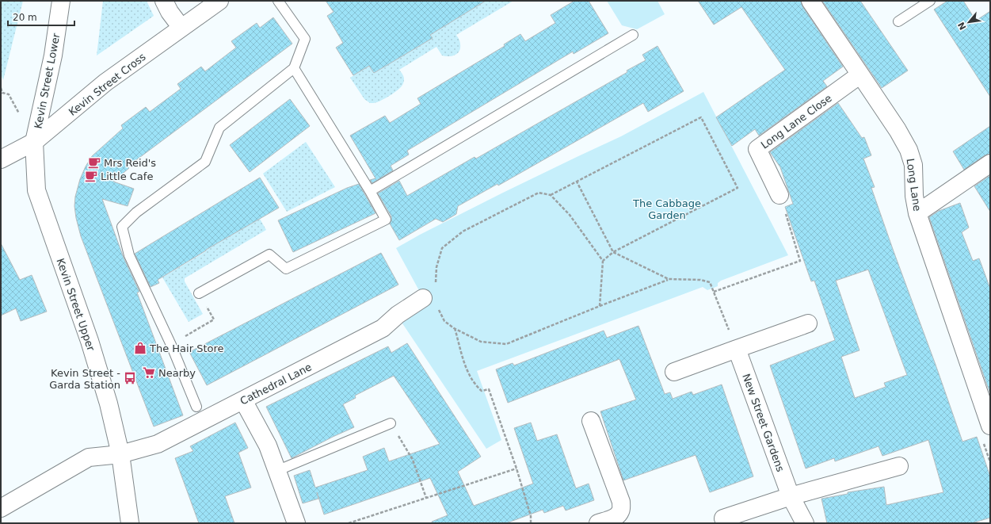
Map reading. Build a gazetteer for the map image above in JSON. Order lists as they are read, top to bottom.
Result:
{
  "streets": {
    "street": [
      "Kevin Street Lower",
      "Kevin Street Cross",
      "Long Lane Close",
      "Long Lane",
      "Kevin Street Upper",
      "Cathedral Lane",
      "New Street Gardens"
    ]
  },
  "crossings": [
    ["Kevin Street Lower", "Kevin Street Cross"],
    ["Kevin Street Lower", "Kevin Street Upper"],
    ["Kevin Street Cross", "Kevin Street Upper"],
    ["Long Lane Close", "Long Lane"],
    ["Kevin Street Upper", "Cathedral Lane"]
  ],
  "parks": ["The Cabbage Garden"],
  "places": {
    "cafe": ["Mrs Reid's", "Little Cafe"],
    "shop": ["The Hair Store"],
    "supermarket": ["Nearby"],
    "bus stop": ["Kevin Street - Garda Station"]
  },
  "scale_bar": "20 m",
  "north": "bottom left"
}
